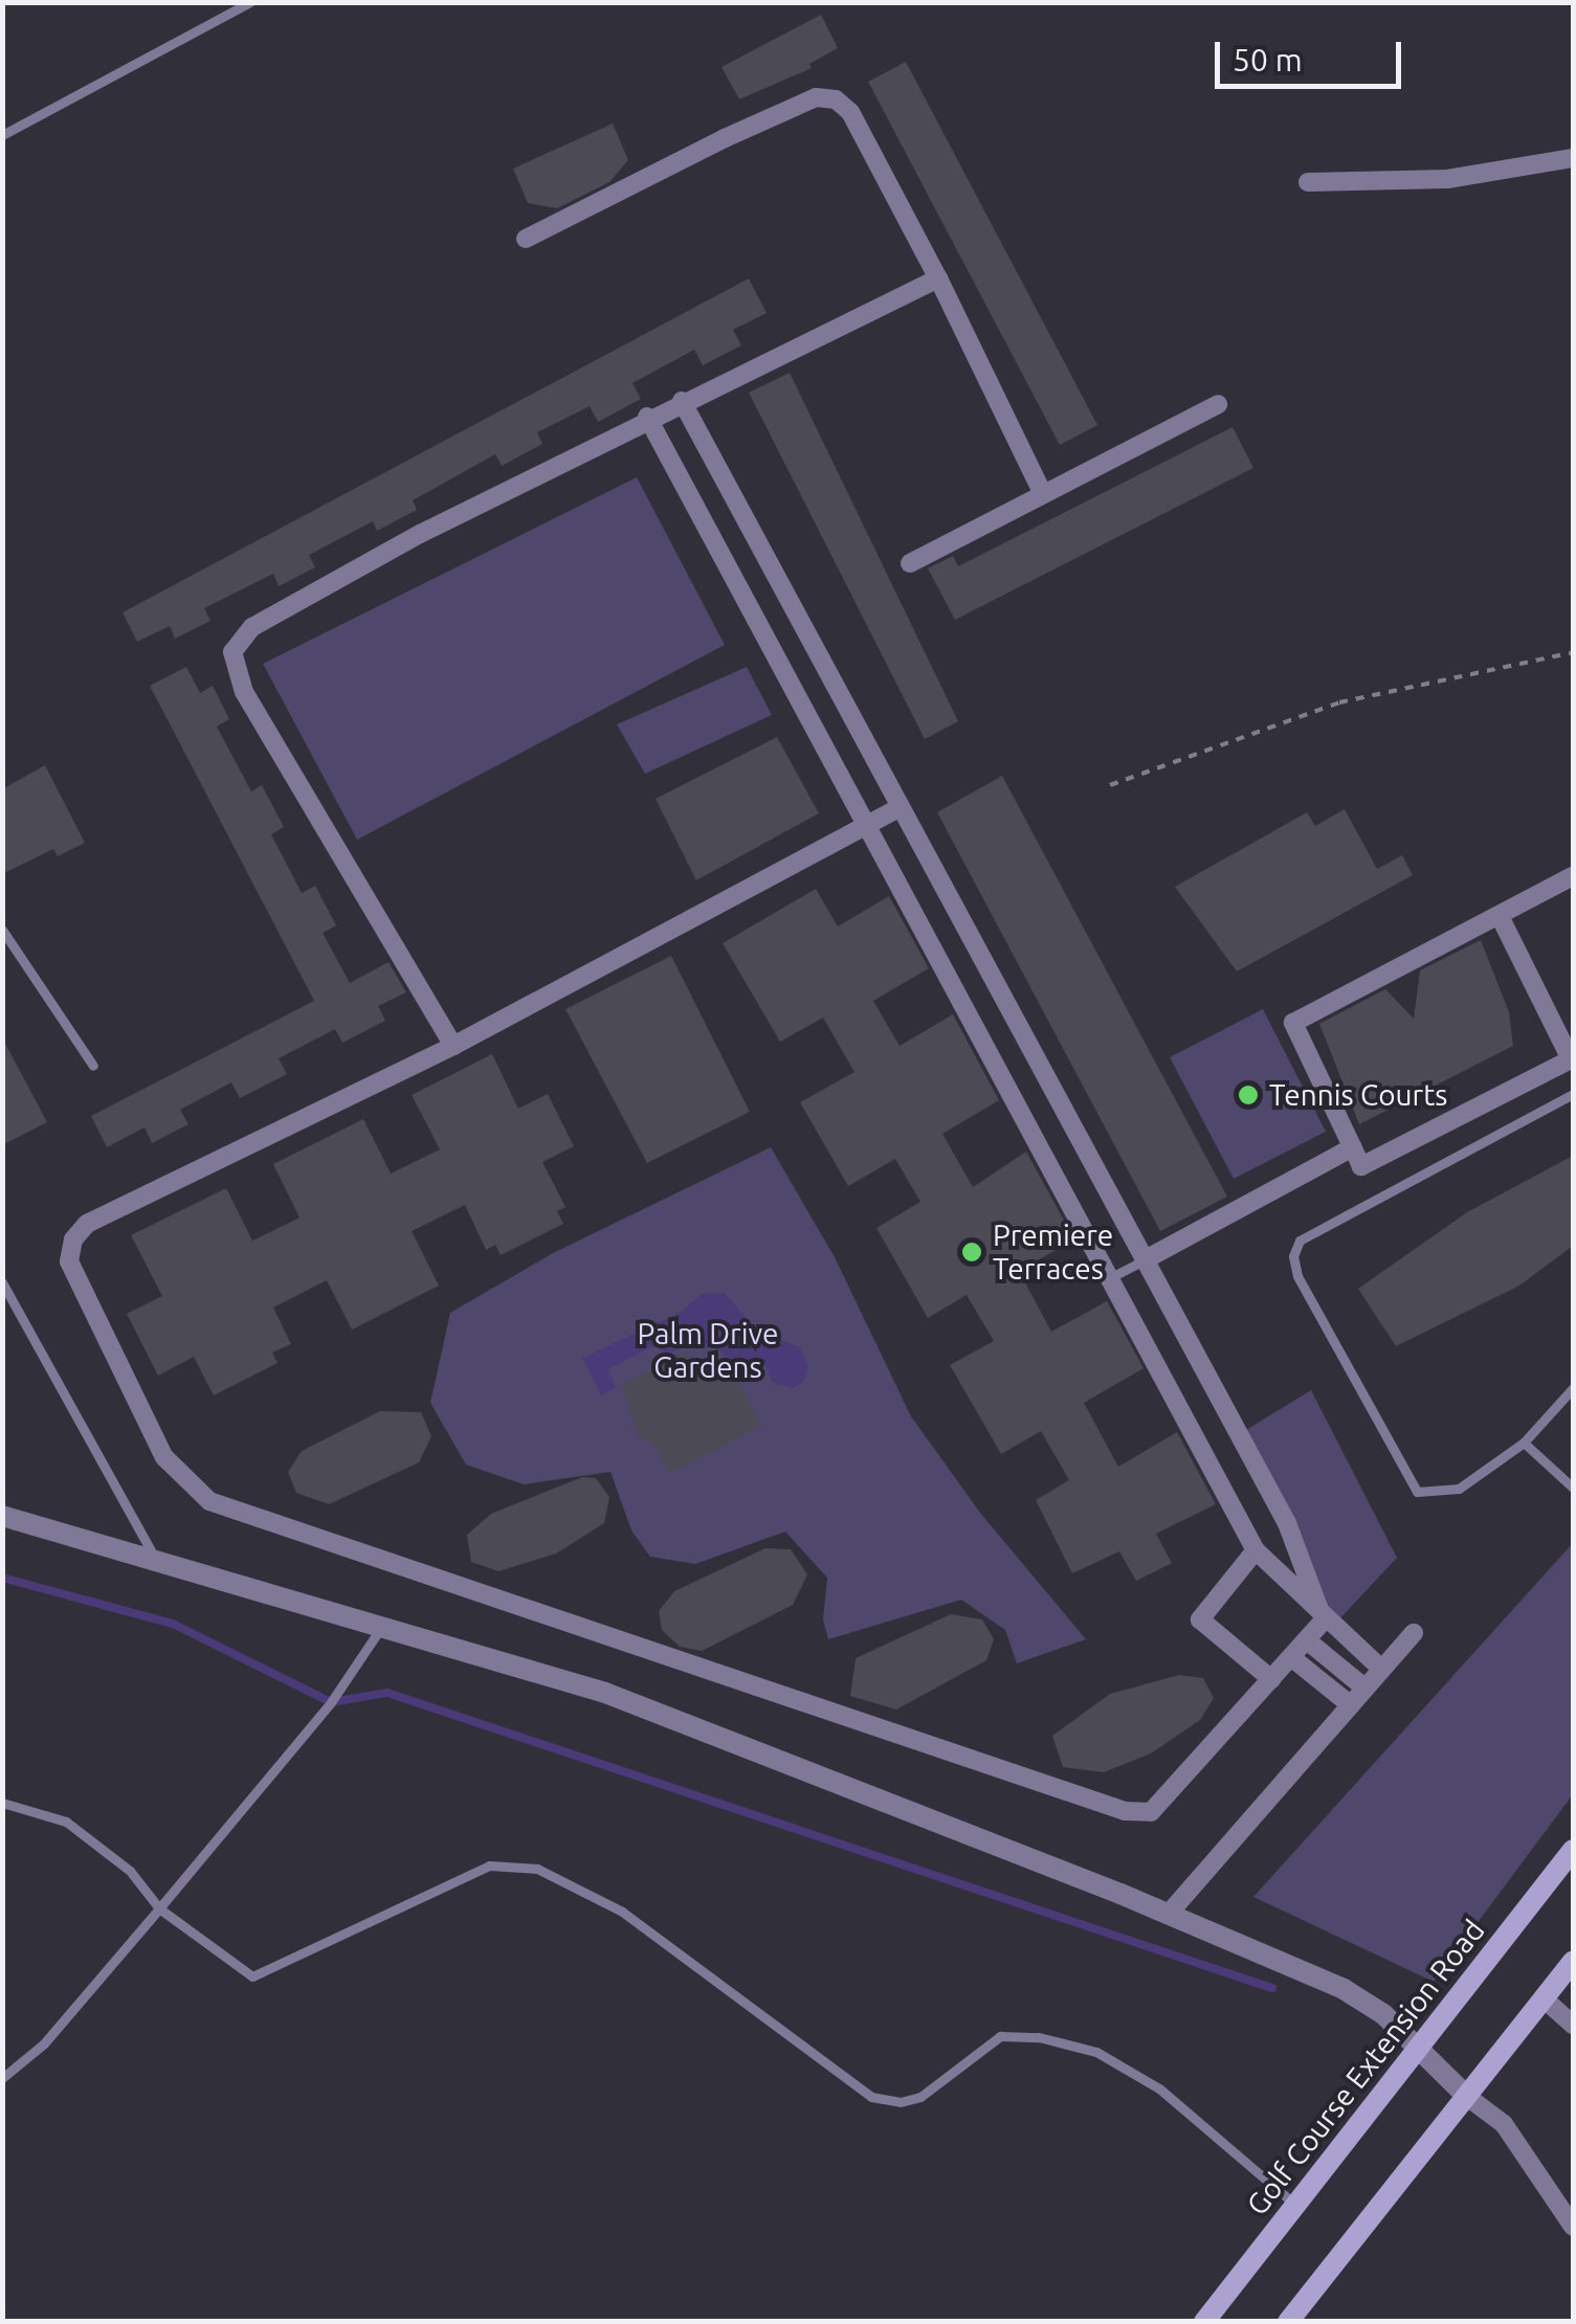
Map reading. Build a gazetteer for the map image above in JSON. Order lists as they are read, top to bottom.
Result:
{
  "streets": {
    "main road": ["Golf Course Extension Road"]
  },
  "parks": ["Palm Drive Gardens"],
  "places": ["Tennis Courts", "Premiere Terraces"],
  "scale_bar": "50 m"
}
